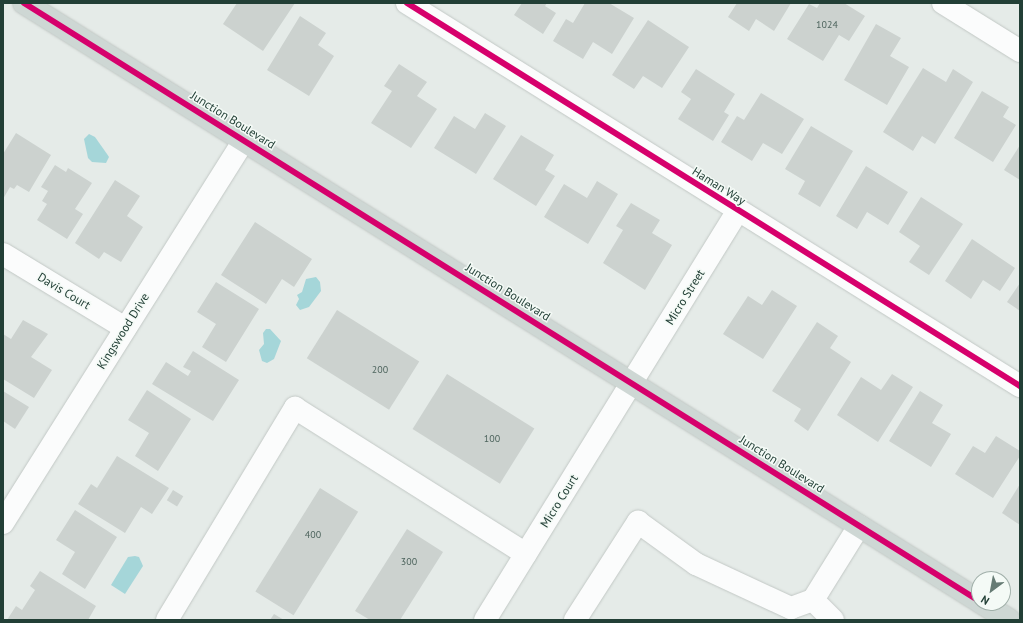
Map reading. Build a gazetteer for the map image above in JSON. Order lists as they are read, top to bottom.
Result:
{
  "streets": {
    "main road": ["Junction Boulevard"],
    "street": [
      "Haman Way",
      "Davis Court",
      "Micro Street",
      "Kingswood Drive",
      "Micro Court"
    ]
  },
  "crossings": [
    ["Junction Boulevard", "Micro Street"],
    ["Junction Boulevard", "Kingswood Drive"],
    ["Junction Boulevard", "Micro Court"],
    ["Haman Way", "Micro Street"],
    ["Davis Court", "Kingswood Drive"],
    ["Micro Street", "Micro Court"]
  ],
  "house_numbers": [
    "1024",
    "200",
    "100",
    "400",
    "300"
  ],
  "north": "bottom left"
}
